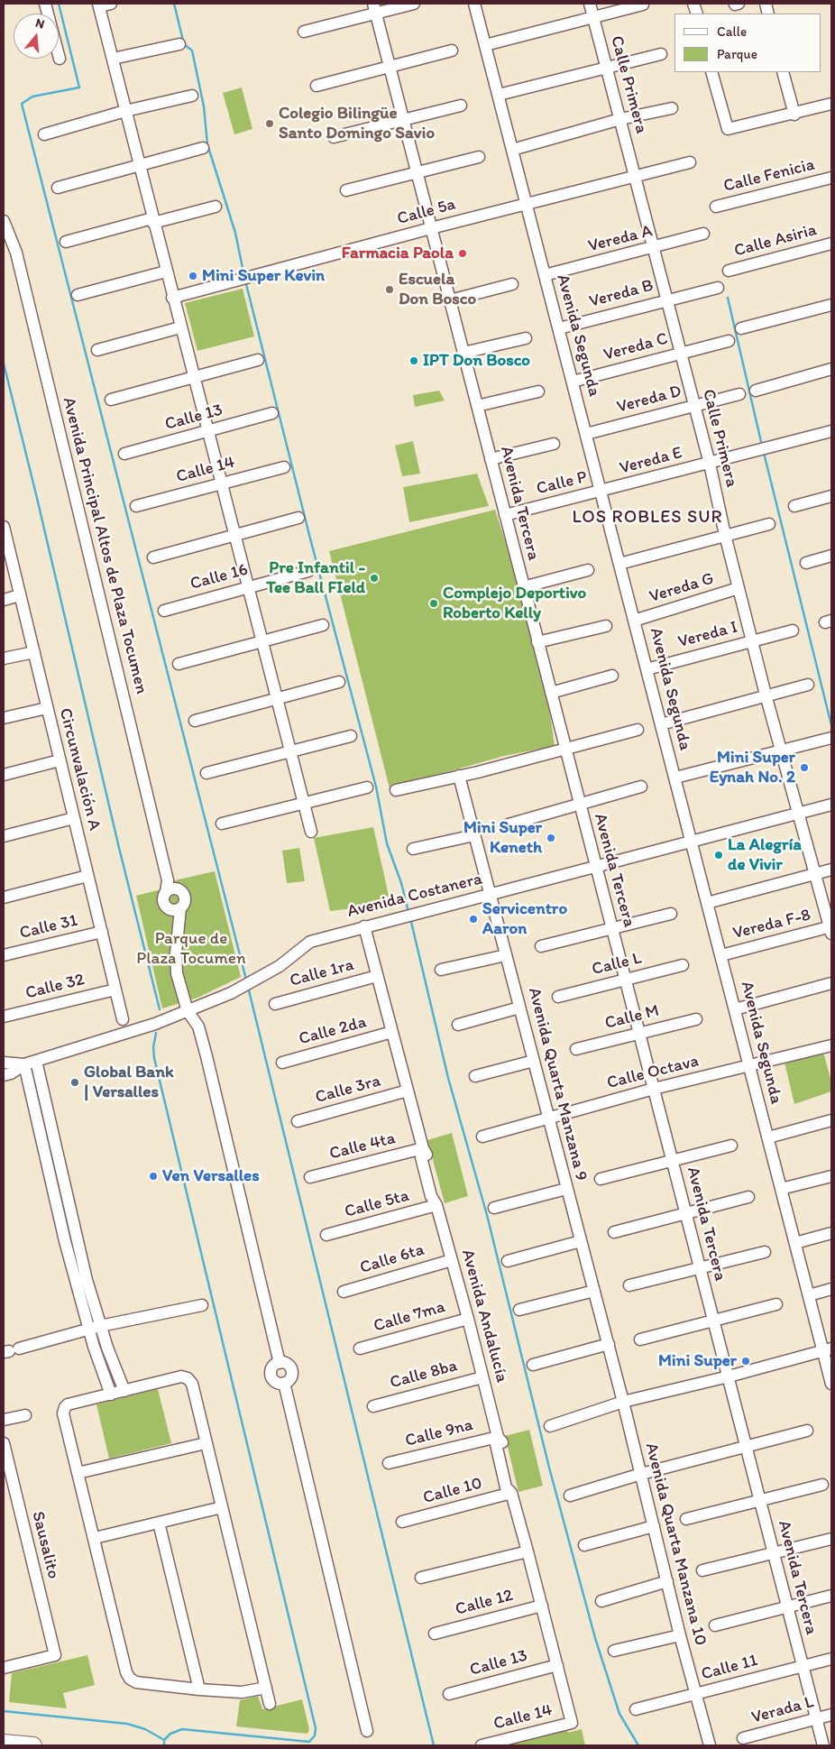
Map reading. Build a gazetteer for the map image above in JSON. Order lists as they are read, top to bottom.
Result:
{
  "streets": {
    "street": [
      "Calle Primera",
      "Calle Fenicia",
      "Calle 5a",
      "Vereda A",
      "Calle Asiria",
      "Vereda B",
      "Avenida Segunda",
      "Vereda C",
      "Vereda D",
      "Calle 13",
      "Vereda E",
      "Calle 14",
      "Calle P",
      "Avenida Tercera",
      "Avenida Principal Altos de Plaza Tocumen",
      "Calle 16",
      "Vereda G",
      "Vereda I",
      "Circunvalación A",
      "Avenida Costanera",
      "Vereda F-8",
      "Calle 31",
      "Calle L",
      "Calle 1ra",
      "Calle 32",
      "Calle M",
      "Calle 2da",
      "Calle Octava",
      "Avenida Quarta Manzana 9",
      "Calle 3ra",
      "Calle 4ta",
      "Calle 5ta",
      "Calle 6ta",
      "Avenida Andalucía",
      "Calle 7ma",
      "Calle 8ba",
      "Calle 9na",
      "Calle 10",
      "Avenida Quarta Manzana 10",
      "Sausalito",
      "Calle 12",
      "Calle 11",
      "Verada L"
    ]
  },
  "crossings": [
    ["Calle Primera", "Calle 5a"],
    ["Calle Primera", "Vereda A"],
    ["Calle Primera", "Vereda B"],
    ["Calle Primera", "Vereda C"],
    ["Calle Primera", "Vereda D"],
    ["Calle Primera", "Vereda E"],
    ["Calle Primera", "Vereda G"],
    ["Calle Primera", "Vereda I"],
    ["Calle Primera", "Avenida Costanera"],
    ["Calle Primera", "Vereda F-8"],
    ["Calle 5a", "Avenida Segunda"],
    ["Calle 5a", "Avenida Tercera"],
    ["Vereda A", "Avenida Segunda"],
    ["Vereda B", "Avenida Segunda"],
    ["Avenida Segunda", "Vereda C"],
    ["Avenida Segunda", "Vereda D"],
    ["Avenida Segunda", "Vereda E"],
    ["Avenida Segunda", "Calle P"],
    ["Avenida Segunda", "Vereda G"],
    ["Avenida Segunda", "Vereda I"],
    ["Avenida Segunda", "Avenida Costanera"],
    ["Avenida Segunda", "Vereda F-8"],
    ["Avenida Segunda", "Calle Octava"],
    ["Calle 13", "Avenida Andalucía"],
    ["Vereda E", "Calle P"],
    ["Calle 14", "Avenida Andalucía"],
    ["Calle P", "Avenida Tercera"],
    ["Avenida Tercera", "Avenida Costanera"],
    ["Avenida Tercera", "Calle L"],
    ["Avenida Tercera", "Calle M"],
    ["Avenida Tercera", "Calle Octava"],
    ["Avenida Tercera", "Calle 11"],
    ["Avenida Tercera", "Verada L"],
    ["Circunvalación A", "Calle 31"],
    ["Circunvalación A", "Calle 32"],
    ["Avenida Costanera", "Avenida Quarta Manzana 9"],
    ["Avenida Costanera", "Avenida Andalucía"],
    ["Calle 1ra", "Avenida Andalucía"],
    ["Calle 2da", "Avenida Andalucía"],
    ["Calle Octava", "Avenida Quarta Manzana 9"],
    ["Avenida Quarta Manzana 9", "Avenida Quarta Manzana 10"],
    ["Calle 3ra", "Avenida Andalucía"],
    ["Calle 4ta", "Avenida Andalucía"],
    ["Calle 5ta", "Avenida Andalucía"],
    ["Calle 6ta", "Avenida Andalucía"],
    ["Avenida Andalucía", "Calle 7ma"],
    ["Avenida Andalucía", "Calle 8ba"],
    ["Avenida Andalucía", "Calle 9na"],
    ["Avenida Andalucía", "Calle 10"],
    ["Avenida Andalucía", "Calle 12"],
    ["Avenida Quarta Manzana 10", "Calle 11"]
  ],
  "districts": ["LOS ROBLES SUR"],
  "parks": ["Parque de Plaza Tocumen"],
  "places": [
    "Colegio Bilingüe Santo Domingo Savio",
    "Farmacia Paola",
    "Mini Super Kevin",
    "Escuela Don Bosco",
    "IPT Don Bosco",
    "Pre Infantil - Tee Ball FIeld",
    "Complejo Deportivo Roberto Kelly",
    "Mini Super Eynah No. 2",
    "Mini Super Keneth",
    "La Alegría de Vivir",
    "Servicentro Aaron",
    "Global Bank | Versalles",
    "Ven Versalles",
    "Mini Super"
  ],
  "legend": ["Calle", "Parque"],
  "north": "top"
}
